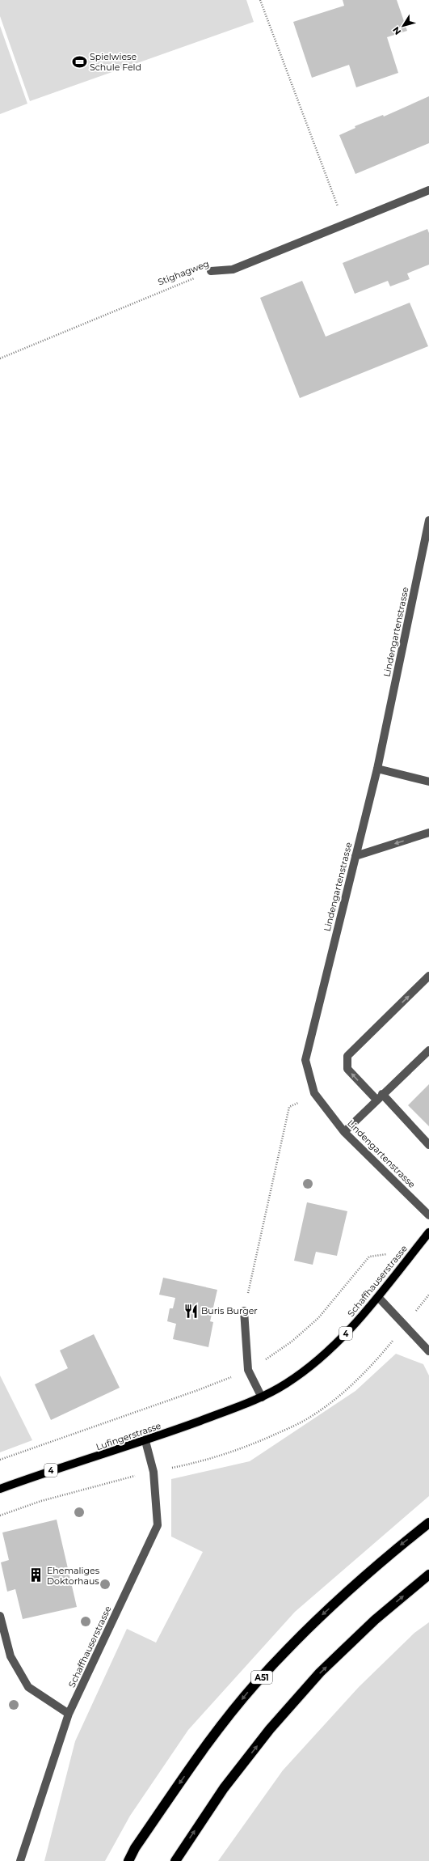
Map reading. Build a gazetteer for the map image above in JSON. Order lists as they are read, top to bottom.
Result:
{
  "streets": {
    "highway": ["A51"],
    "main road": ["Schaffhauserstrasse", "4", "Lufingerstrasse"],
    "street": ["Stighagweg", "Lindengartenstrasse"]
  },
  "crossings": [
    ["Schaffhauserstrasse", "Lufingerstrasse"]
  ],
  "places": {
    "sports": ["Spielwiese Schule Feld"],
    "restaurant": ["Buris Burger"],
    "building": ["Ehemaliges Doktorhaus"]
  },
  "north": "bottom left"
}
